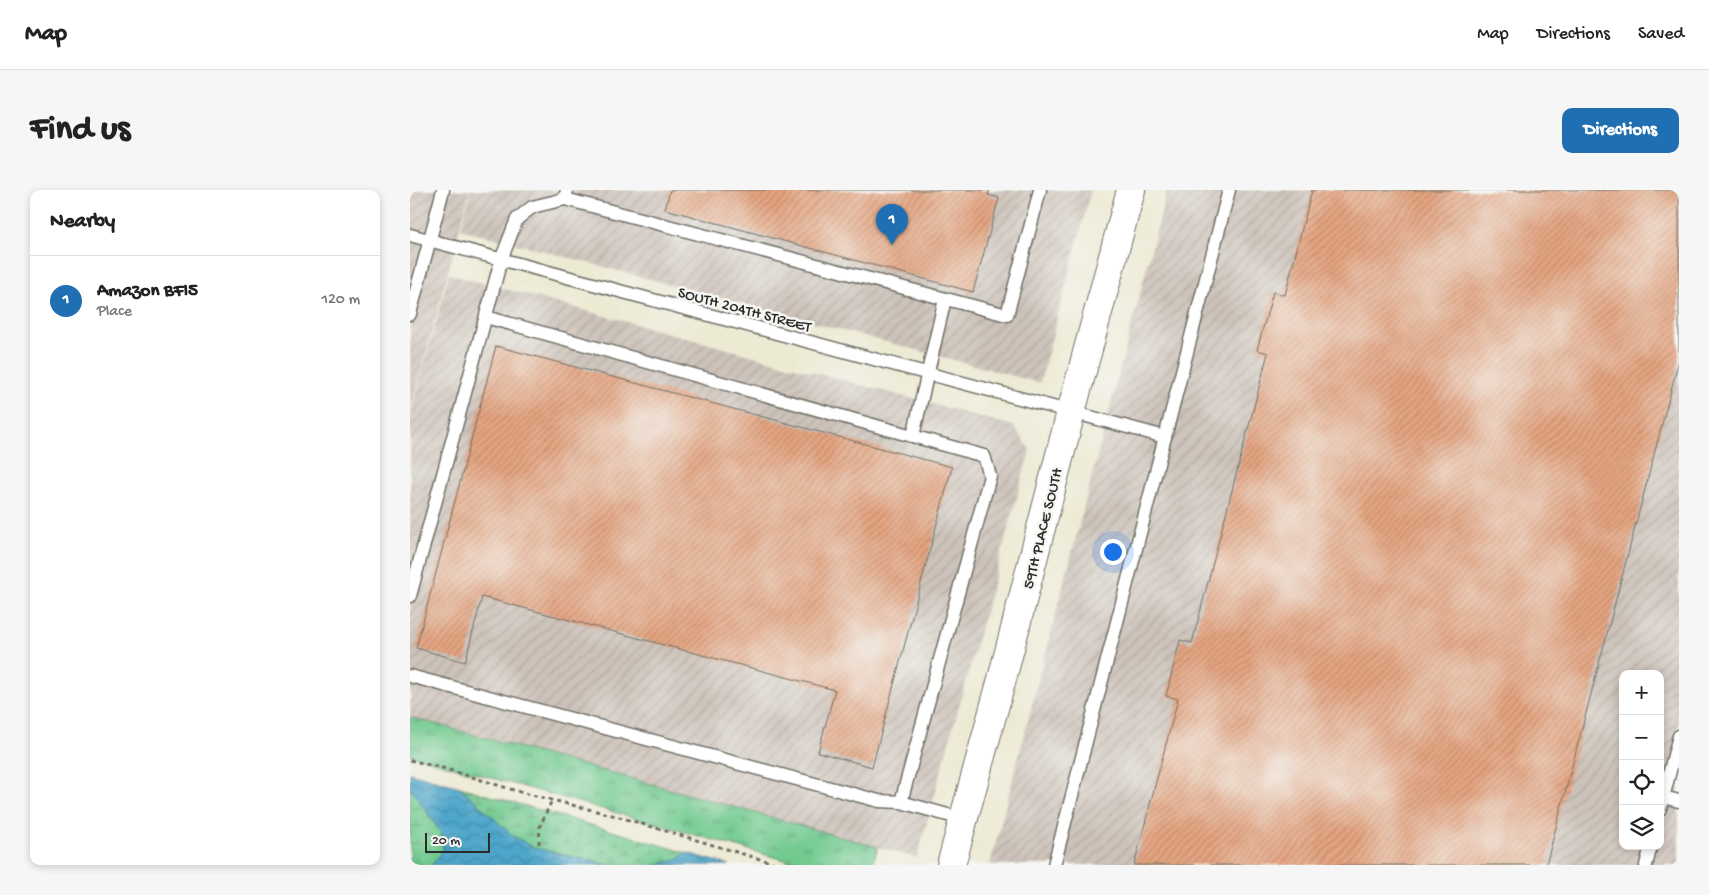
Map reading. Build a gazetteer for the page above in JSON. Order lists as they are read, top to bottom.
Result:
{
  "streets": {
    "street": ["59TH PLACE SOUTH"],
    "lane": ["SOUTH 204TH STREET"]
  },
  "crossings": [
    ["SOUTH 204TH STREET", "59TH PLACE SOUTH"]
  ],
  "scale_bar": "20 m",
  "page": {
    "header": "Map",
    "nav": ["Map", "Directions", "Saved"],
    "buttons": "Directions",
    "title": "Find us",
    "heading": "Nearby",
    "pins": "1",
    "list": [
      {
        "mark": "1",
        "name": "Amazon BFI5",
        "note": "Place",
        "value": "120 m"
      }
    ],
    "map_buttons": ["+", "−"],
    "scale": "20 m"
  }
}
